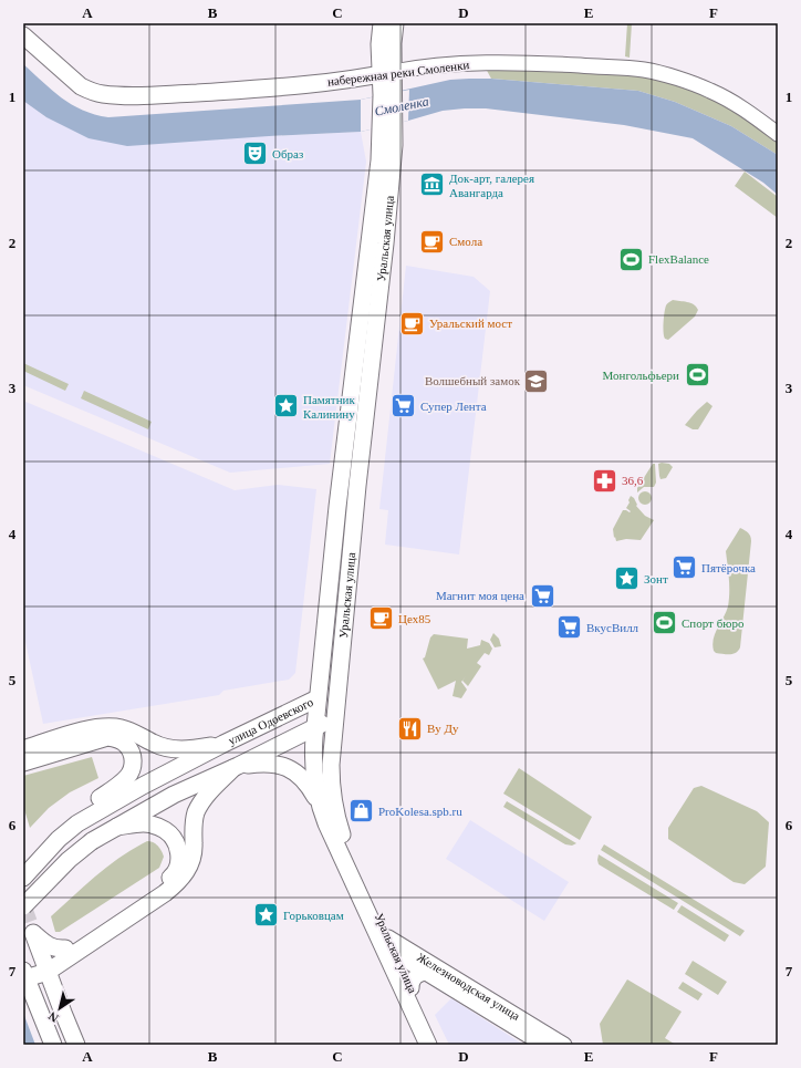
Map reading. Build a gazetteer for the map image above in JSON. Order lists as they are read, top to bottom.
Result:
{
  "streets": {
    "main road": ["набережная реки Смоленки", "Уральская улица", "улица Одоевского"],
    "street": ["Железноводская улица"]
  },
  "crossings": [
    ["Уральская улица", "улица Одоевского"],
    ["Уральская улица", "Железноводская улица"]
  ],
  "water": ["Смоленка"],
  "places": {
    "theatre": ["Образ"],
    "museum": ["Док-арт, галерея Авангарда"],
    "cafe": ["Смола", "Уральский мост", "Цех85"],
    "sports": ["FlexBalance", "Монгольфьери", "Спорт бюро"],
    "school or university": ["Волшебный замок"],
    "place": ["Памятник Калинину", "Зонт", "Горьковцам"],
    "supermarket": [
      "Супер Лента",
      "Пятёрочка",
      "Магнит моя цена",
      "ВкусВилл"
    ],
    "pharmacy": ["36,6"],
    "restaurant": ["Ву Ду"],
    "shop": ["ProKolesa.spb.ru"]
  },
  "north": "bottom left",
  "grid": {
    "columns": [
      "A",
      "B",
      "C",
      "D",
      "E",
      "F"
    ],
    "rows": [
      "1",
      "2",
      "3",
      "4",
      "5",
      "6",
      "7"
    ]
  }
}
